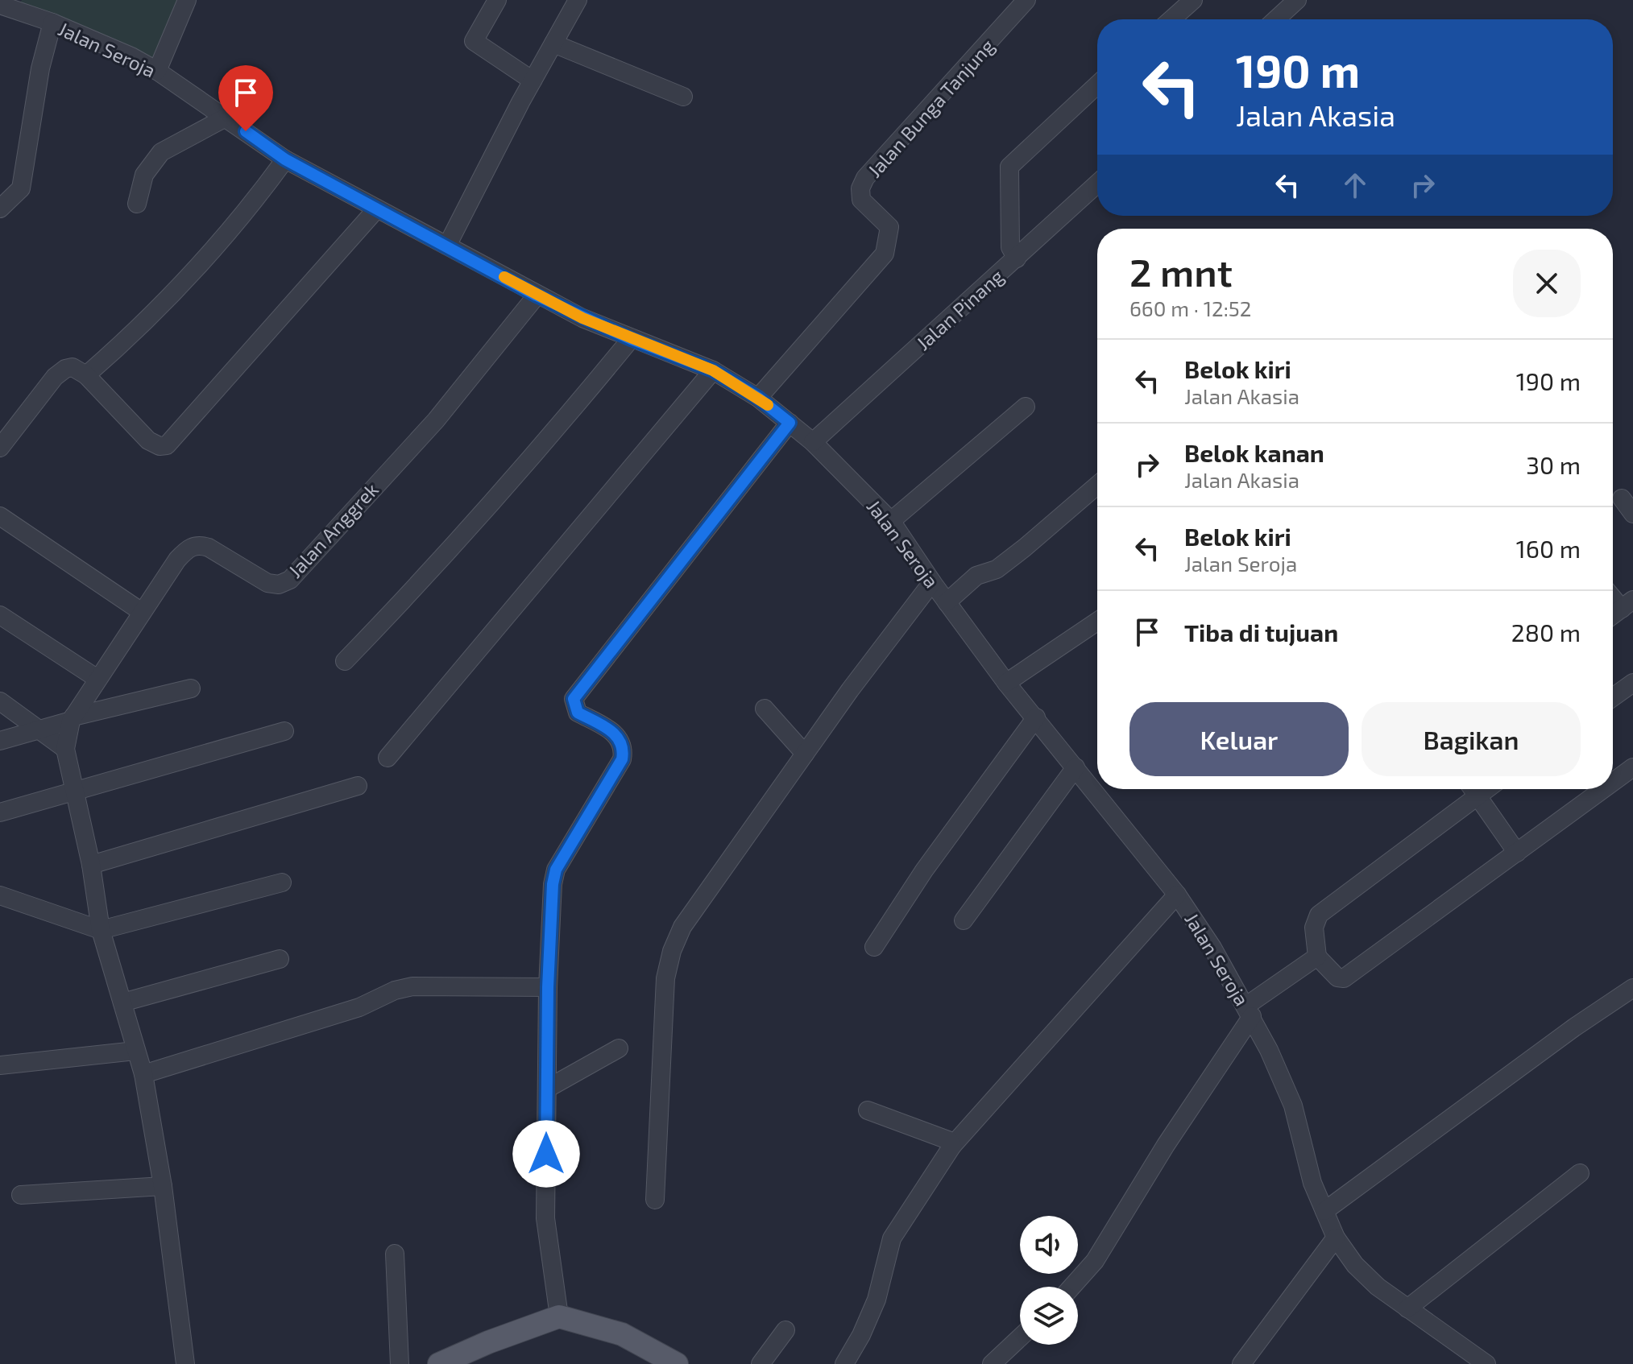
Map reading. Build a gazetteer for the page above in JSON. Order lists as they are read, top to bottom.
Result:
{
  "streets": {
    "street": [
      "Jalan Seroja",
      "Jalan Bunga Tanjung",
      "Jalan Pinang",
      "Jalan Anggrek"
    ]
  },
  "crossings": [
    ["Jalan Seroja", "Jalan Bunga Tanjung"],
    ["Jalan Seroja", "Jalan Pinang"],
    ["Jalan Seroja", "Jalan Anggrek"]
  ],
  "page": {
    "turn": ["190 m", "Jalan Akasia"],
    "heading": ["2 mnt", "660 m · 12:52"],
    "list": [
      {
        "name": "Belok kiri",
        "note": "Jalan Akasia",
        "value": "190 m"
      },
      {
        "name": "Belok kanan",
        "note": "Jalan Akasia",
        "value": "30 m"
      },
      {
        "name": "Belok kiri",
        "note": "Jalan Seroja",
        "value": "160 m"
      },
      {
        "name": "Tiba di tujuan",
        "value": "280 m"
      }
    ],
    "buttons": ["Keluar", "Bagikan"]
  }
}
